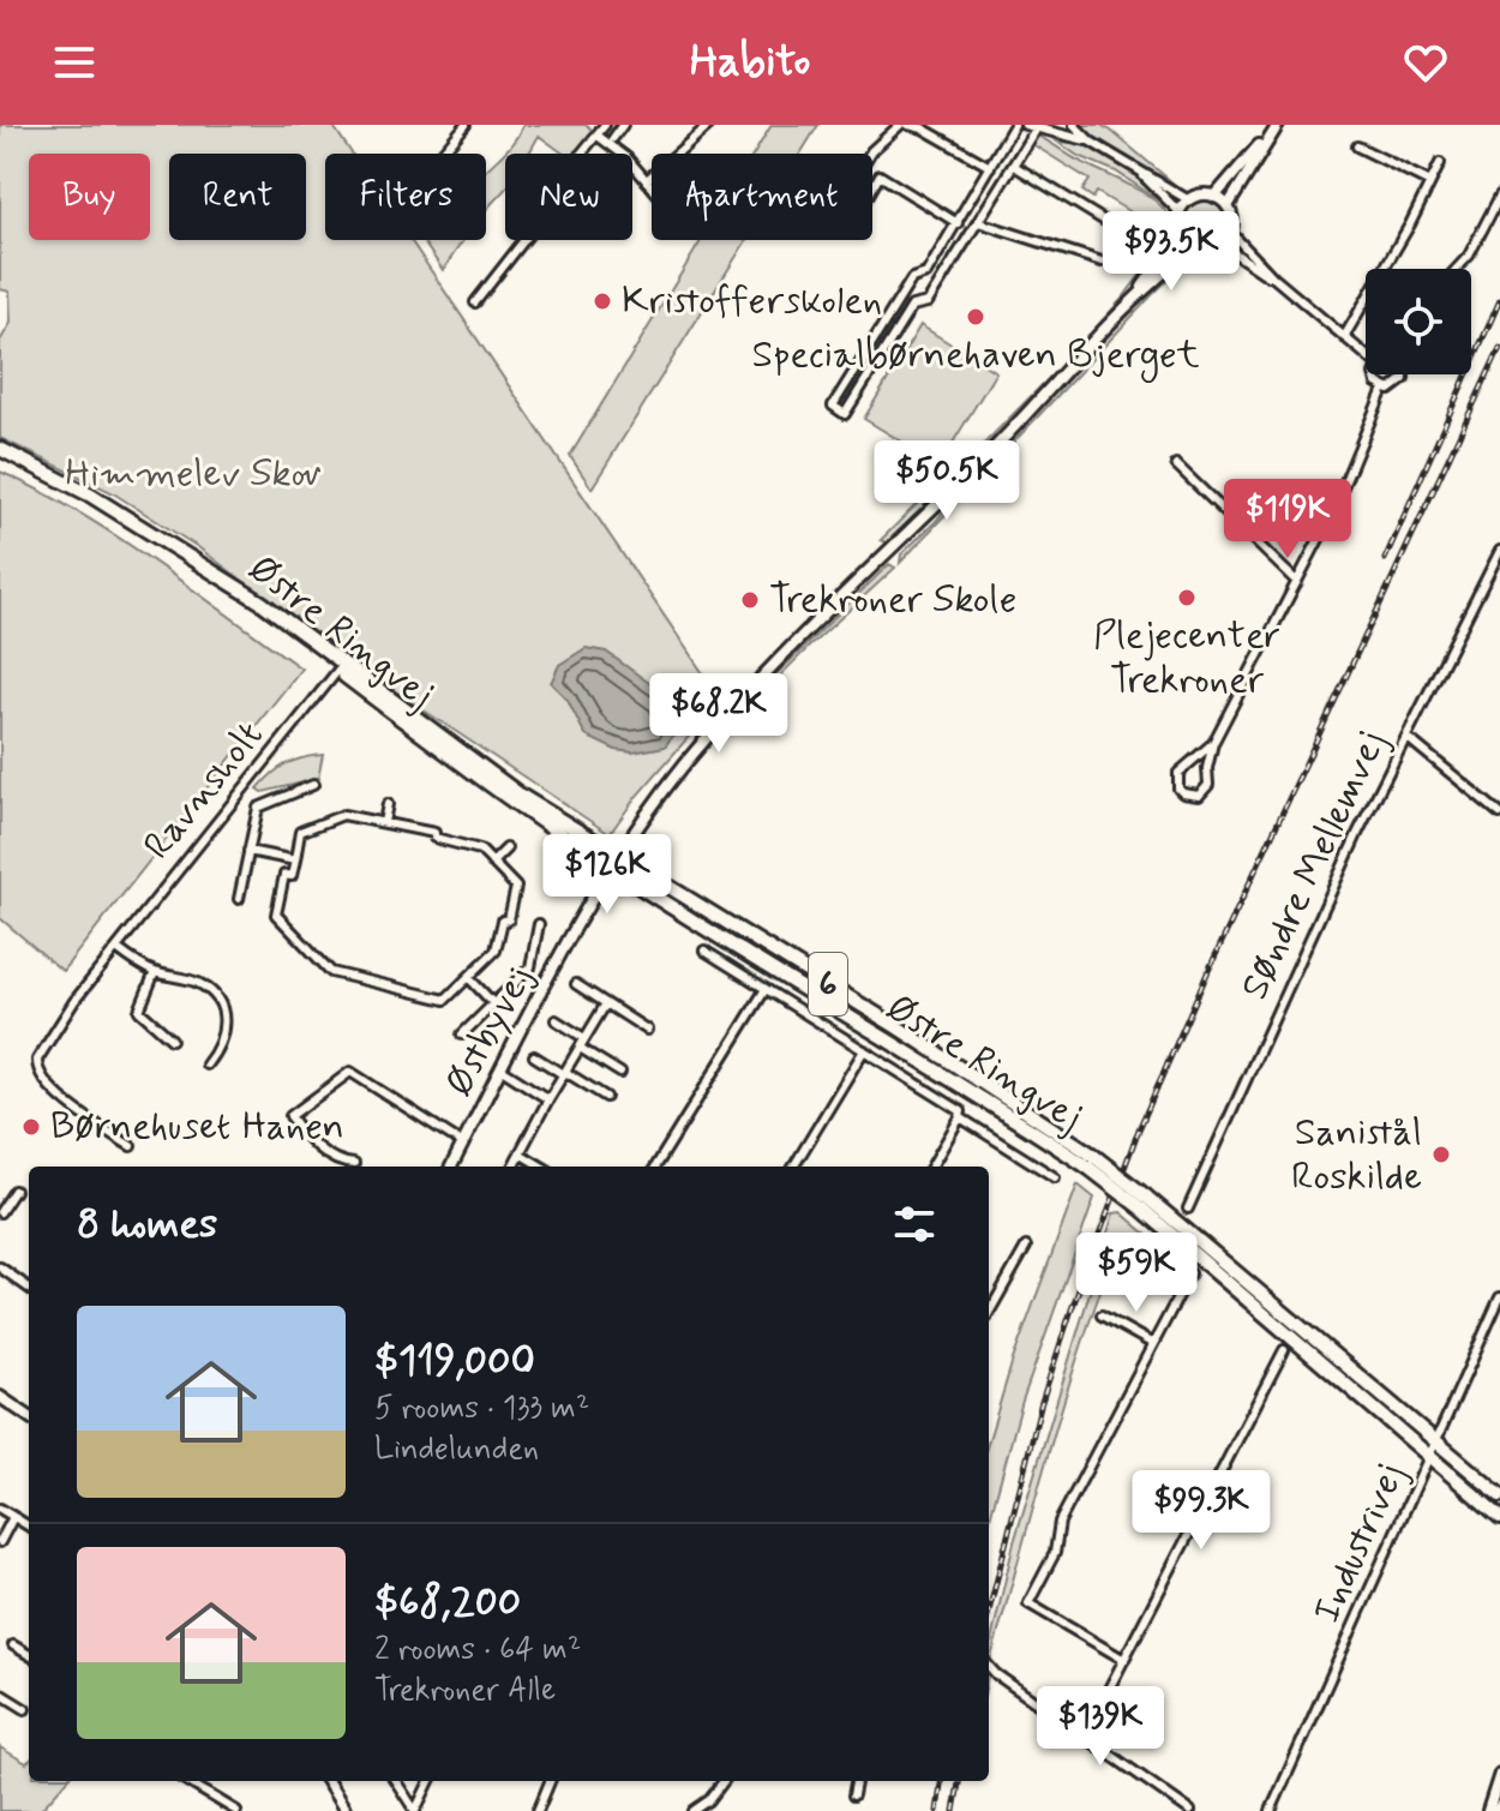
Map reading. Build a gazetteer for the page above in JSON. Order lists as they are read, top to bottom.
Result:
{
  "streets": {
    "main road": ["Østre Ringvej", "6"],
    "street": [
      "Ravnsholt",
      "Søndre Mellemvej",
      "Østbyvej",
      "Industrivej"
    ]
  },
  "crossings": [
    ["Østre Ringvej", "Ravnsholt"],
    ["Østre Ringvej", "Østbyvej"],
    ["Østre Ringvej", "Industrivej"]
  ],
  "parks": ["Himmelev Skov"],
  "places": [
    "Kristofferskolen",
    "Specialbørnehaven Bjerget",
    "Plejecenter Trekroner",
    "Trekroner Skole",
    "Børnehuset Hanen",
    "Sanistål Roskilde"
  ],
  "page": {
    "header": "Habito",
    "chip": [
      "Buy",
      "Rent",
      "Filters",
      "New",
      "Apartment"
    ],
    "price": [
      "$93.5K",
      "$50.5K",
      "$119K",
      "$68.2K",
      "$126K",
      "$59K",
      "$99.3K",
      "$139K"
    ],
    "heading": "8 homes",
    "list": [
      {
        "name": "$119,000",
        "note": "5 rooms · 133 m² · Lindelunden"
      },
      {
        "name": "$68,200",
        "note": "2 rooms · 64 m² · Trekroner Alle"
      }
    ]
  }
}
